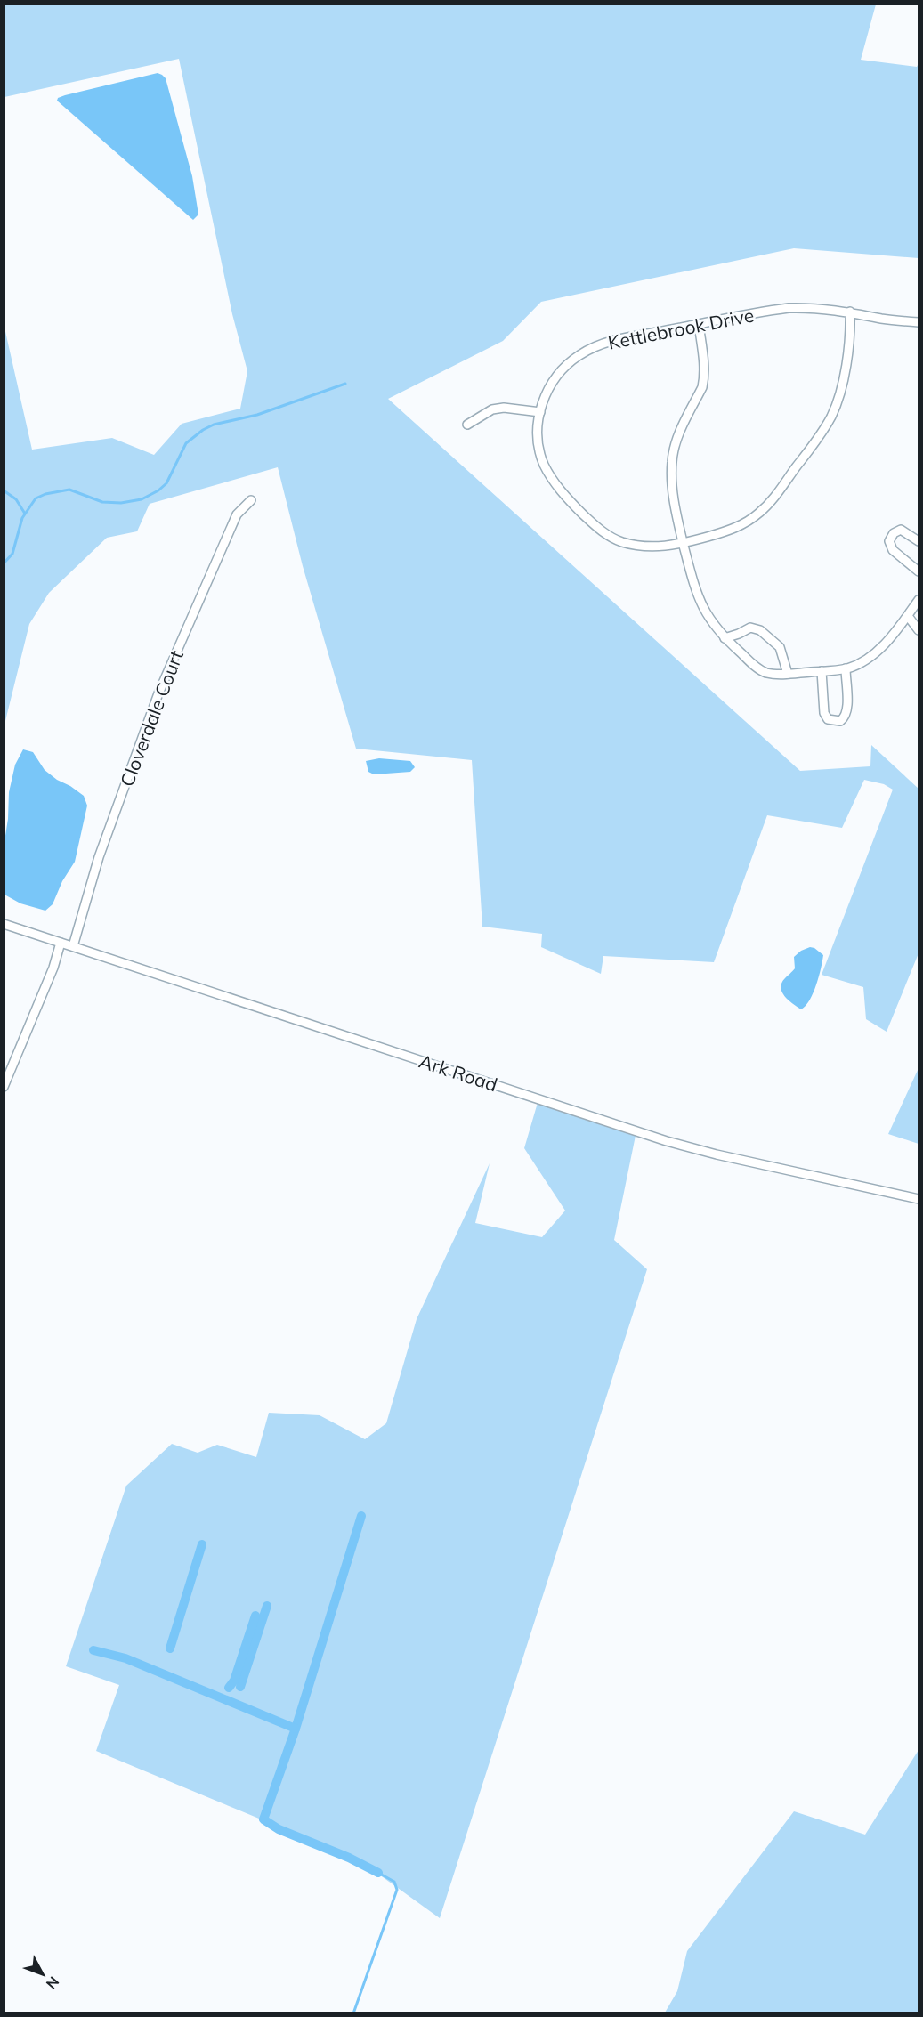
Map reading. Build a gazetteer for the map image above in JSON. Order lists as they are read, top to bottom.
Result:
{
  "streets": {
    "street": ["Kettlebrook Drive", "Cloverdale Court", "Ark Road"]
  },
  "crossings": [
    ["Cloverdale Court", "Ark Road"]
  ],
  "north": "bottom right"
}
